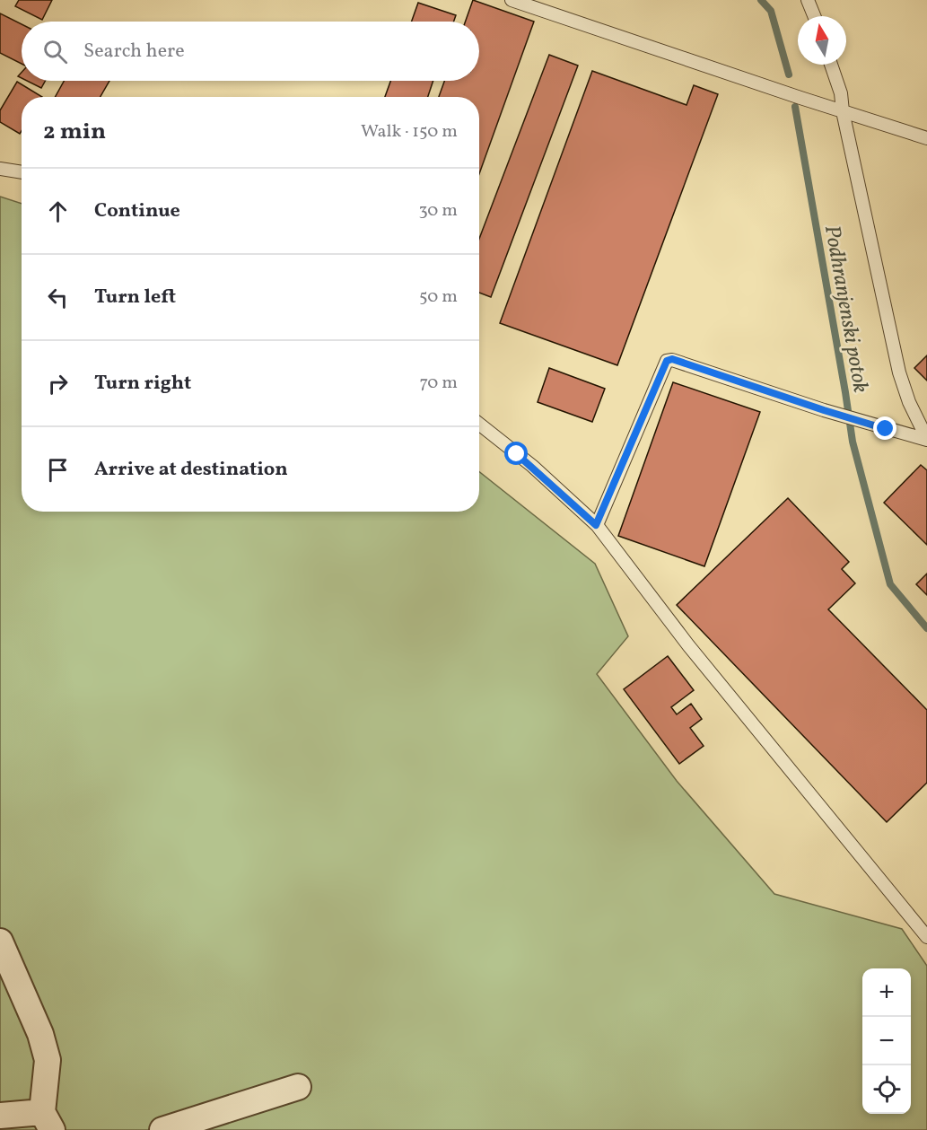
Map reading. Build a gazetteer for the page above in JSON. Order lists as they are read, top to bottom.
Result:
{
  "water": ["Podhranjenski potok"],
  "north": "top",
  "page": {
    "search": "Search here",
    "heading": ["2 min", "Walk · 150 m"],
    "list": [
      ["Continue", "30 m"],
      ["Turn left", "50 m"],
      ["Turn right", "70 m"],
      "Arrive at destination"
    ],
    "map_buttons": ["+", "−"]
  }
}
